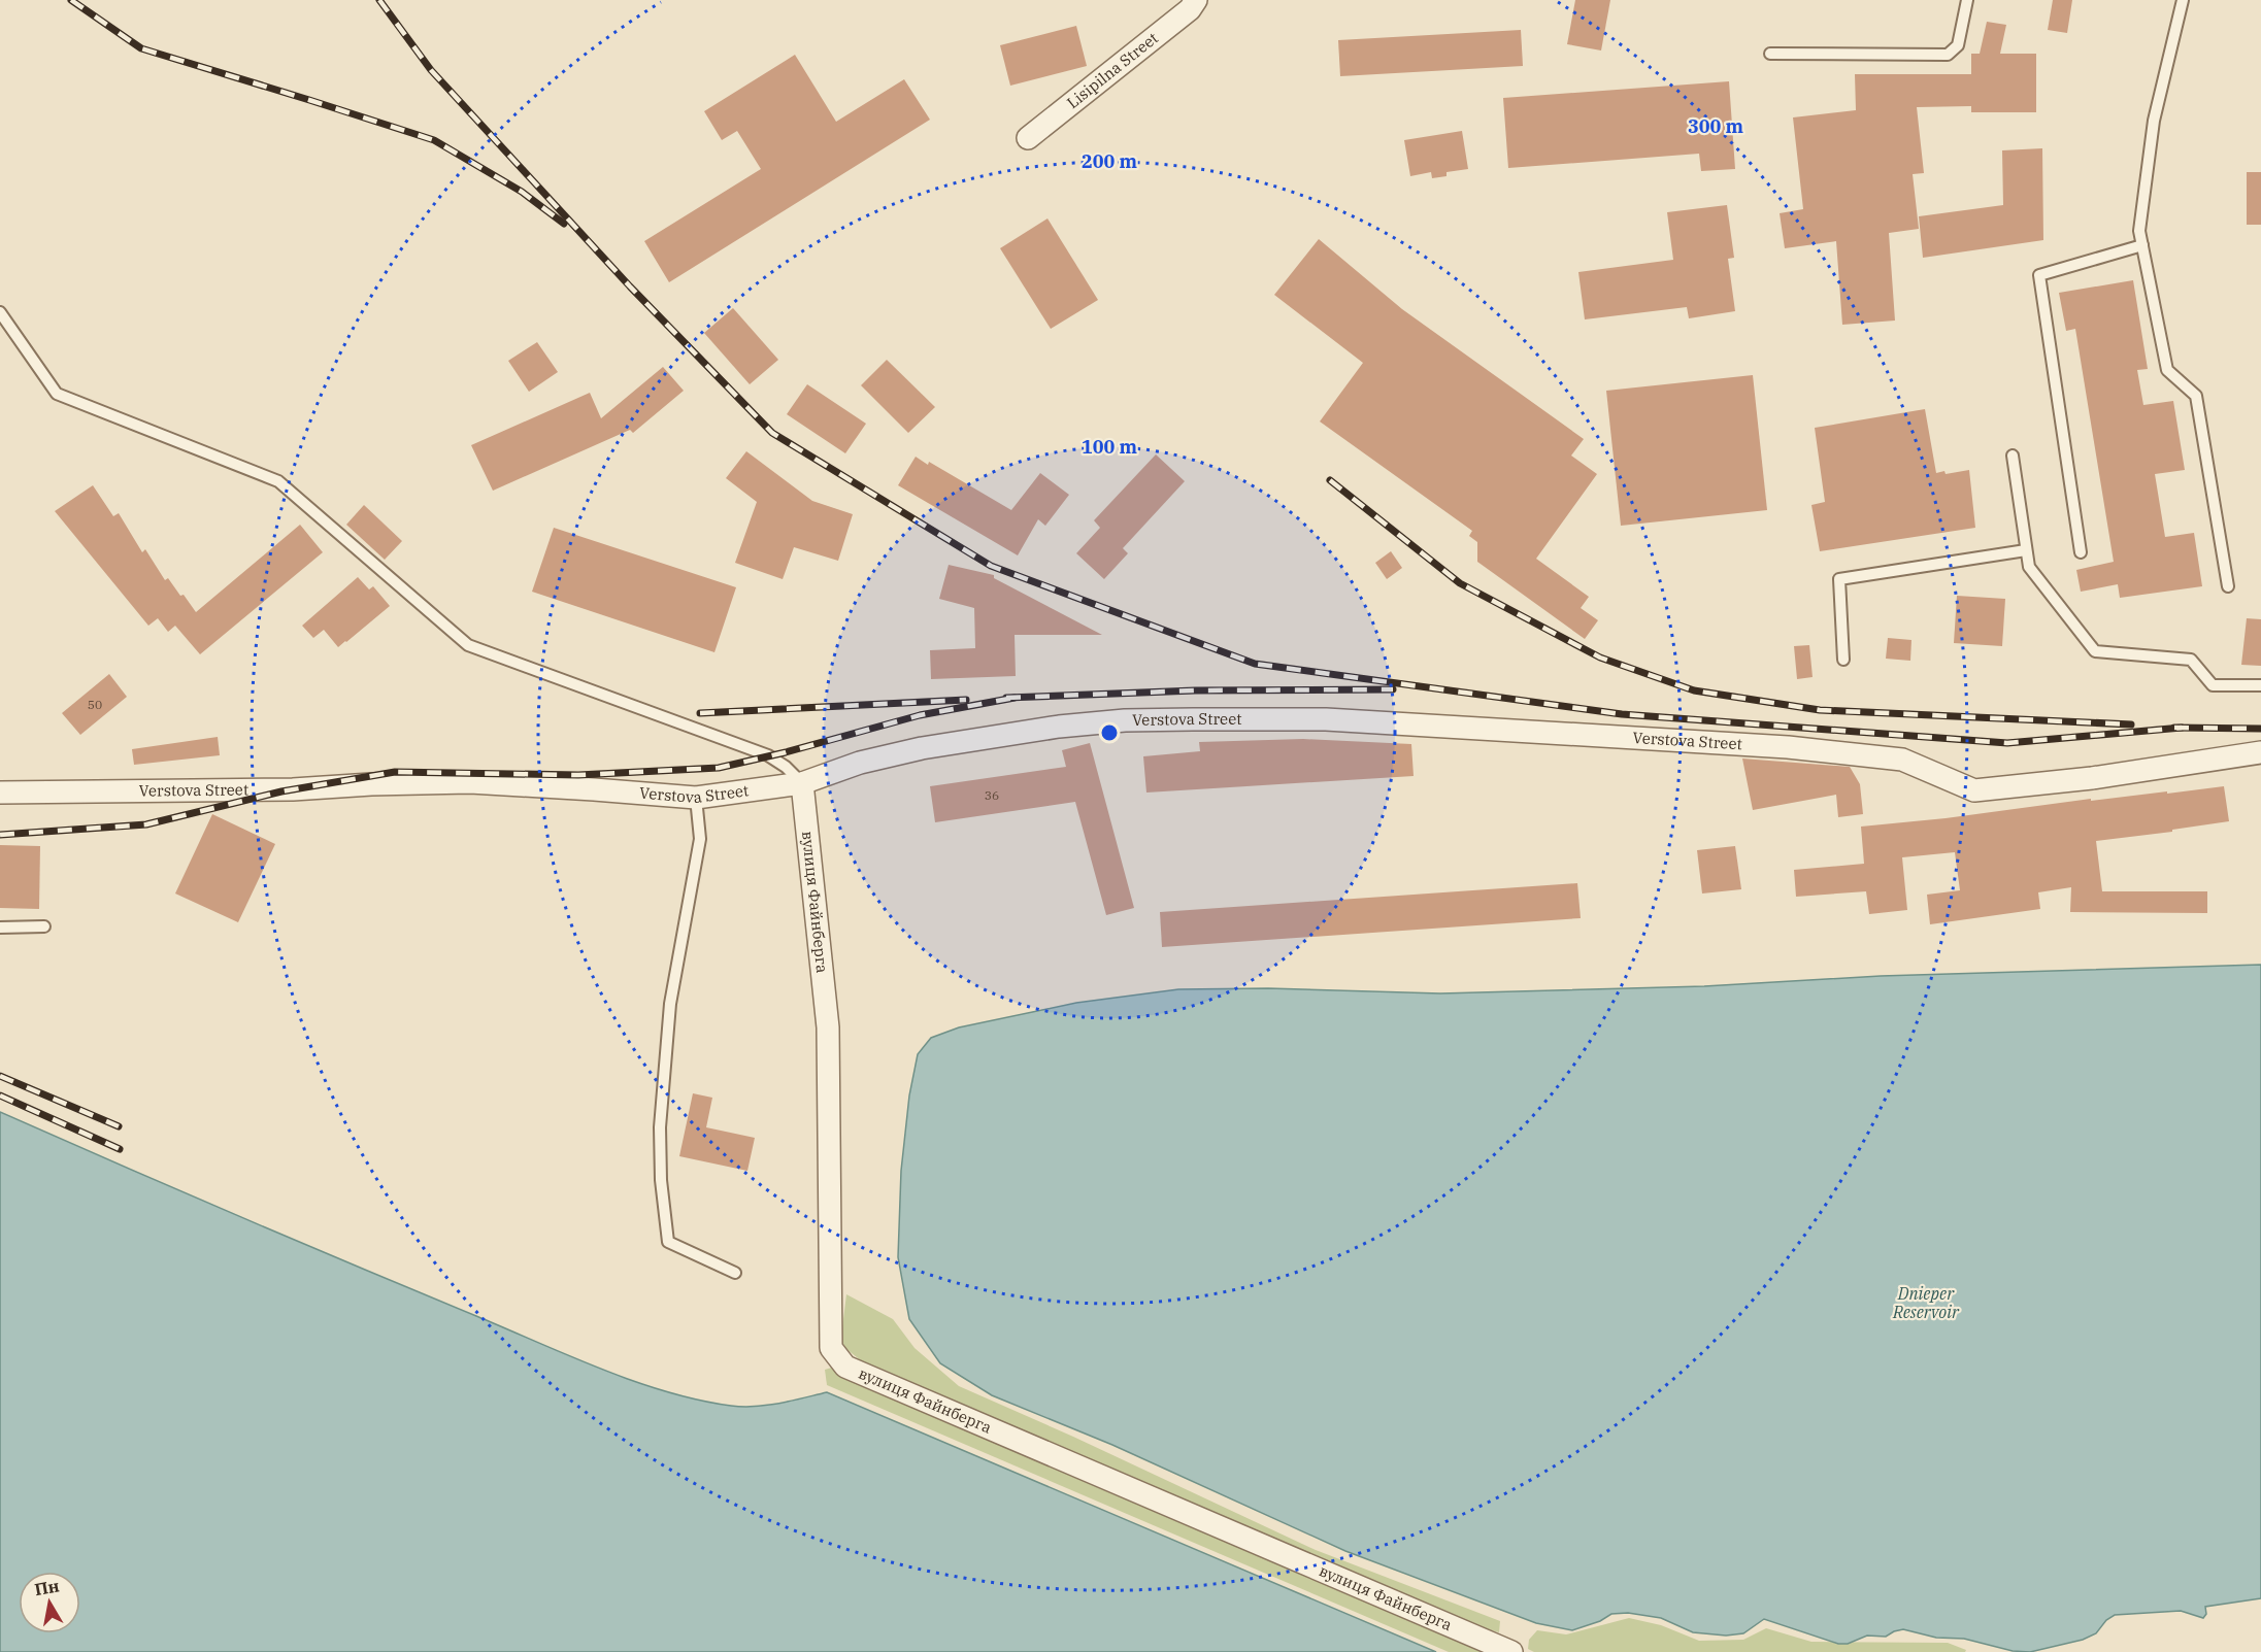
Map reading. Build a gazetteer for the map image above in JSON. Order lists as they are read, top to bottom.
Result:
{
  "streets": {
    "street": ["Lisipilna Street", "Verstova Street", "вулиця Файнберга"]
  },
  "crossings": [
    ["Verstova Street", "вулиця Файнберга"]
  ],
  "water": ["Dnieper Reservoir"],
  "house_numbers": ["50", "36"],
  "north": "top",
  "rings": ["300 m", "200 m", "100 m"]
}
